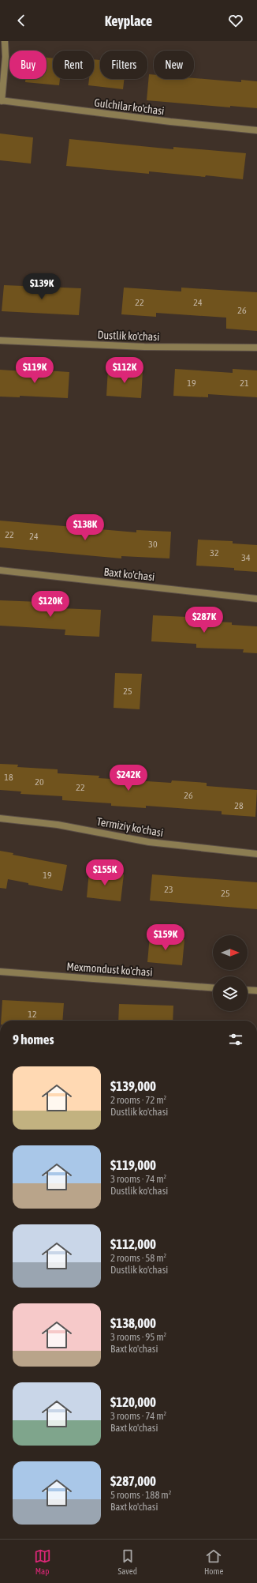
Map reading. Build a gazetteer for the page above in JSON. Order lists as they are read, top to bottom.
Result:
{
  "streets": {
    "street": [
      "Gulchilar ko'chasi",
      "Dustlik ko'chasi",
      "Baxt ko'chasi",
      "Termiziy ko'chasi",
      "Mexmondust ko'chasi"
    ]
  },
  "house_numbers": [
    "22",
    "24",
    "26",
    "19",
    "21",
    "22",
    "24",
    "30",
    "32",
    "34",
    "25",
    "18",
    "20",
    "22",
    "26",
    "28",
    "19",
    "23",
    "25",
    "12"
  ],
  "north": "right",
  "page": {
    "header": "Keyplace",
    "chip": [
      "Buy",
      "Rent",
      "Filters",
      "New"
    ],
    "price": [
      "$139K",
      "$119K",
      "$112K",
      "$138K",
      "$120K",
      "$287K",
      "$242K",
      "$155K",
      "$159K"
    ],
    "heading": "9 homes",
    "list": [
      {
        "name": "$139,000",
        "note": "2 rooms · 72 m² · Dustlik ko'chasi"
      },
      {
        "name": "$119,000",
        "note": "3 rooms · 74 m² · Dustlik ko'chasi"
      },
      {
        "name": "$112,000",
        "note": "2 rooms · 58 m² · Dustlik ko'chasi"
      },
      {
        "name": "$138,000",
        "note": "3 rooms · 95 m² · Baxt ko'chasi"
      },
      {
        "name": "$120,000",
        "note": "3 rooms · 74 m² · Baxt ko'chasi"
      },
      {
        "name": "$287,000",
        "note": "5 rooms · 188 m² · Baxt ko'chasi"
      }
    ],
    "tabs": ["Map", "Saved", "Home"]
  }
}
